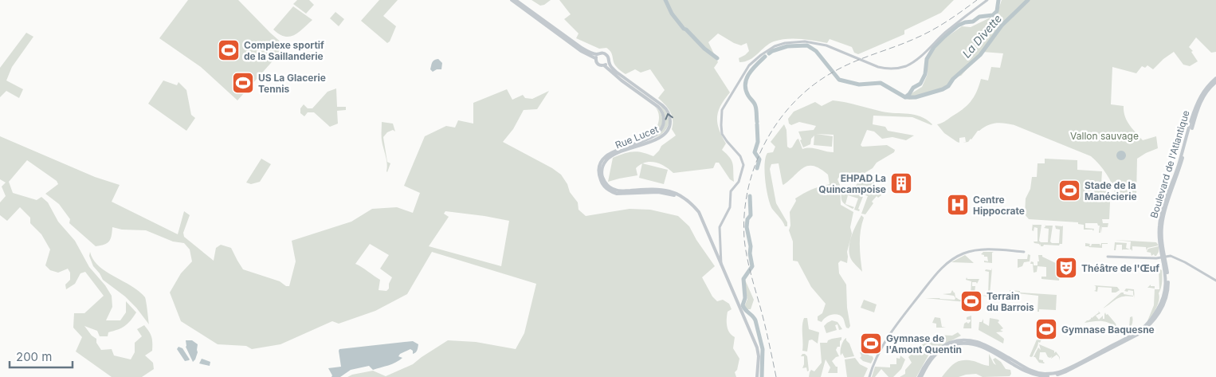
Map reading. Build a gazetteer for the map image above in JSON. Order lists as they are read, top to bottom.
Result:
{
  "streets": {
    "main road": ["Rue Lucet", "Boulevard de l'Atlantique"]
  },
  "water": ["La Divette"],
  "parks": ["Vallon sauvage"],
  "places": {
    "sports": [
      "Complexe sportif de la Saillanderie",
      "US La Glacerie Tennis",
      "Stade de la Manécierie",
      "Terrain du Barrois",
      "Gymnase Baquesne",
      "Gymnase de l'Amont Quentin"
    ],
    "building": ["EHPAD La Quincampoise"],
    "hospital": ["Centre Hippocrate"],
    "theatre": ["Théâtre de l'Œuf"]
  },
  "scale_bar": "200 m"
}
